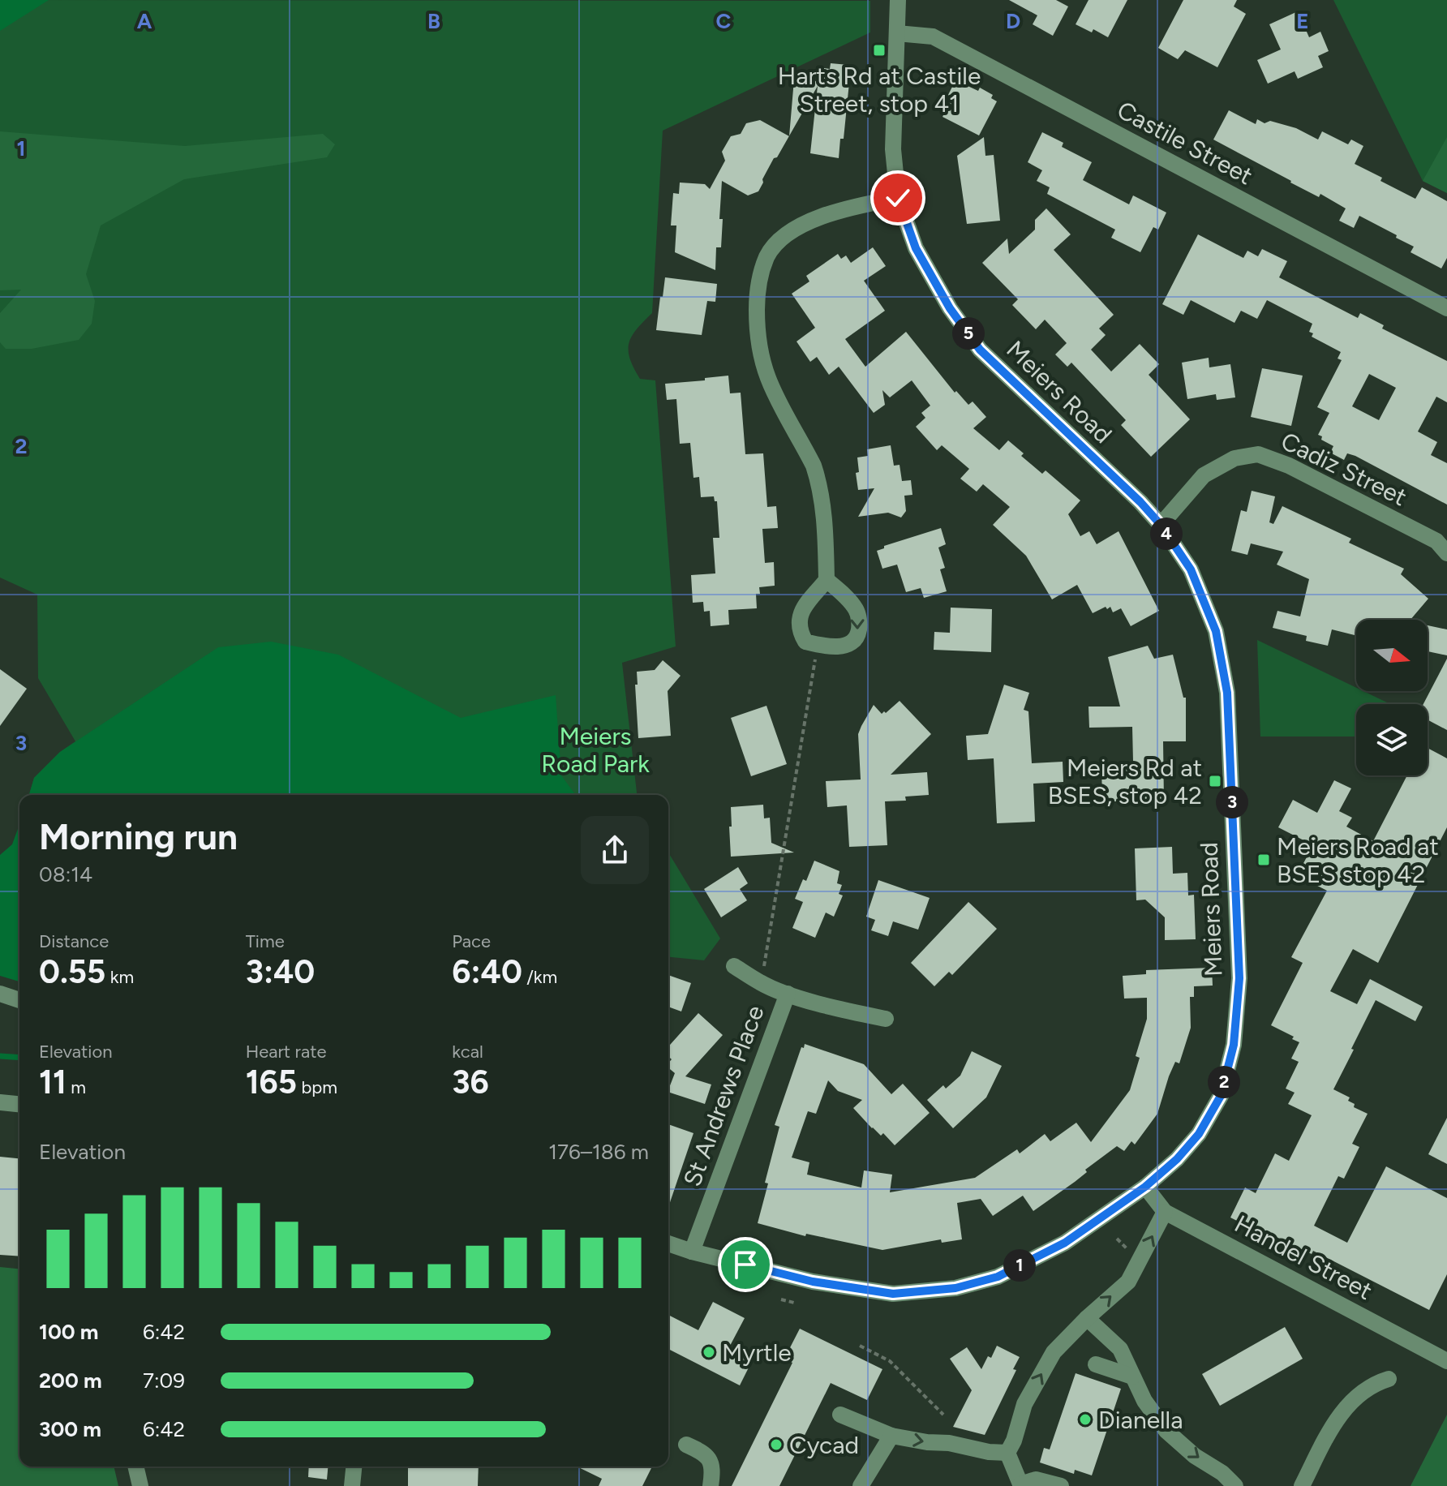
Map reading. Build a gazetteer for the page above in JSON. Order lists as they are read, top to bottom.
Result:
{
  "streets": {
    "street": [
      "Castile Street",
      "Meiers Road",
      "Cadiz Street",
      "St Andrews Place",
      "Handel Street"
    ]
  },
  "crossings": [
    ["Castile Street", "Meiers Road"],
    ["Meiers Road", "Cadiz Street"],
    ["Meiers Road", "St Andrews Place"],
    ["Meiers Road", "Handel Street"]
  ],
  "parks": ["Meiers Road Park"],
  "places": {
    "transit": ["Harts Rd at Castile Street, stop 41", "Meiers Rd at BSES, stop 42", "Meiers Road at BSES stop 42"],
    "other": ["Myrtle", "Dianella", "Cycad"]
  },
  "north": "right",
  "page": {
    "pins": [
      "5",
      "4",
      "3",
      "2",
      "1"
    ],
    "heading": ["Morning run", "08:14"],
    "stats": [
      ["Distance", "0.55 km"],
      ["Time", "3:40"],
      ["Pace", "6:40 /km"],
      ["Elevation", "11 m"],
      ["Heart rate", "165 bpm"],
      ["kcal", "36"]
    ],
    "chart": ["Elevation", "176–186 m"],
    "list": [
      {
        "name": "100 m",
        "note": "6:42"
      },
      {
        "name": "200 m",
        "note": "7:09"
      },
      {
        "name": "300 m",
        "note": "6:42"
      }
    ]
  },
  "grid": {
    "columns": [
      "A",
      "B",
      "C",
      "D",
      "E"
    ],
    "rows": ["1", "2", "3"]
  }
}
